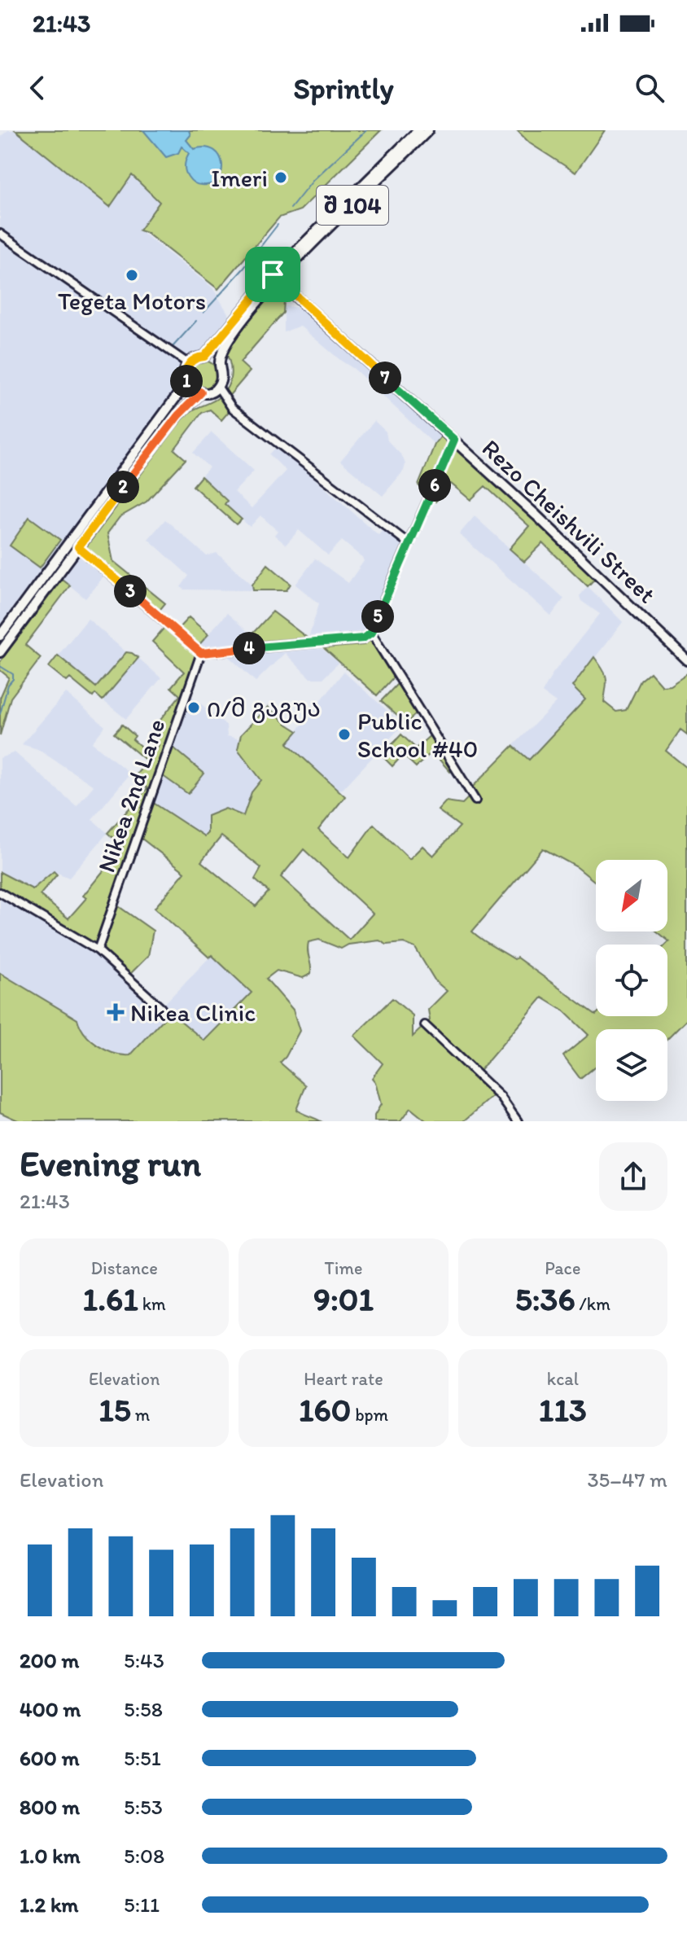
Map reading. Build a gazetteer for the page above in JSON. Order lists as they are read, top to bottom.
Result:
{
  "streets": {
    "main road": ["შ 104", "Rezo Cheishvili Street"],
    "street": ["Nikea 2nd Lane"]
  },
  "crossings": [
    ["შ 104", "Rezo Cheishvili Street"]
  ],
  "places": {
    "other": [
      "Imeri",
      "Tegeta Motors",
      "ი/მ გაგუა",
      "Public School #40"
    ],
    "health": ["Nikea Clinic"]
  },
  "north": "bottom left",
  "page": {
    "status": "21:43",
    "header": "Sprintly",
    "pins": [
      "7",
      "1",
      "6",
      "2",
      "3",
      "5",
      "4"
    ],
    "heading": ["Evening run", "21:43"],
    "stats": [
      ["Distance", "1.61 km"],
      ["Time", "9:01"],
      ["Pace", "5:36 /km"],
      ["Elevation", "15 m"],
      ["Heart rate", "160 bpm"],
      ["kcal", "113"]
    ],
    "chart": ["Elevation", "35–47 m"],
    "list": [
      {
        "name": "200 m",
        "note": "5:43"
      },
      {
        "name": "400 m",
        "note": "5:58"
      },
      {
        "name": "600 m",
        "note": "5:51"
      },
      {
        "name": "800 m",
        "note": "5:53"
      },
      {
        "name": "1.0 km",
        "note": "5:08"
      },
      {
        "name": "1.2 km",
        "note": "5:11"
      }
    ]
  }
}
